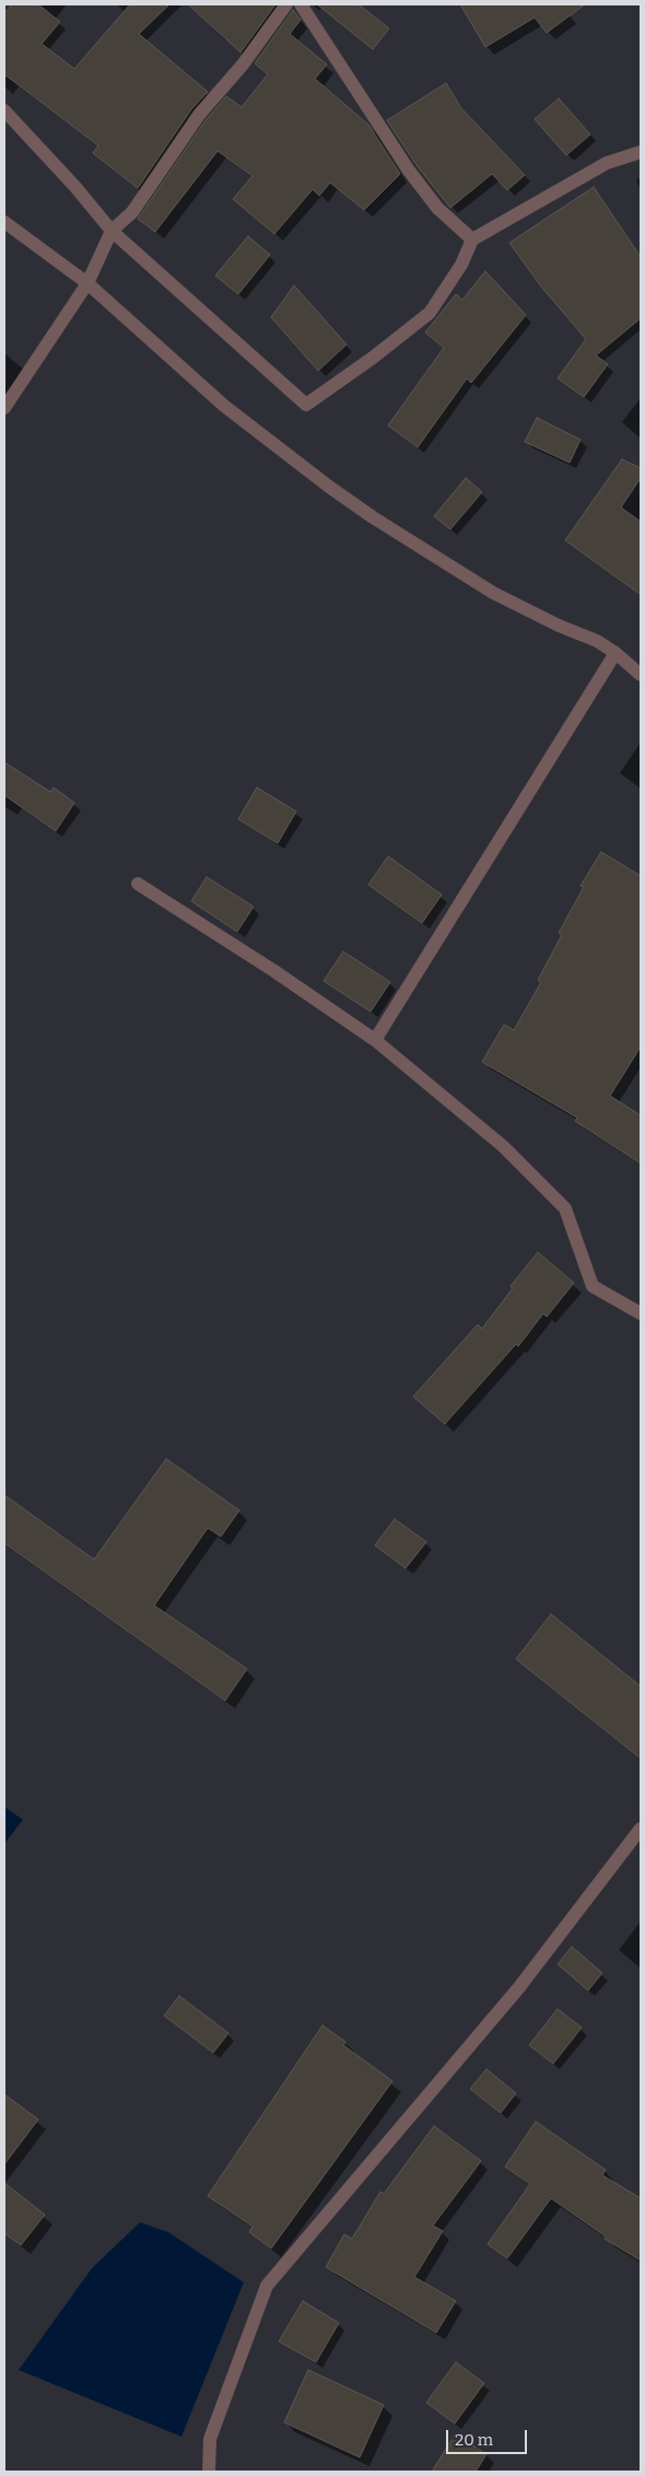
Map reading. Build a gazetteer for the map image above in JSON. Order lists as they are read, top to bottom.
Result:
{
  "scale_bar": "20 m"
}
